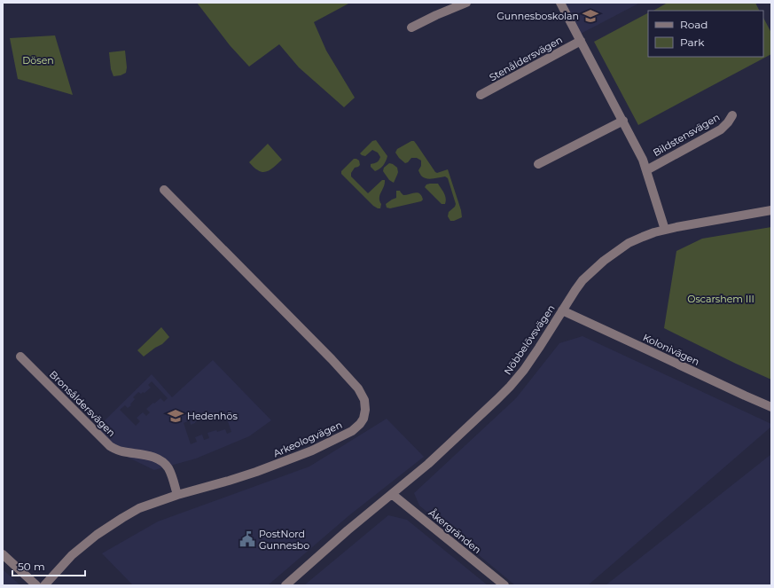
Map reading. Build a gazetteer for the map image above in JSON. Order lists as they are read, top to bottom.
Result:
{
  "streets": {
    "street": [
      "Stenåldersvägen",
      "Bildstensvägen",
      "Nöbbelövsvägen",
      "Kolonivägen",
      "Bronsåldersvägen",
      "Arkeologvägen",
      "Åkergränden"
    ]
  },
  "crossings": [
    ["Nöbbelövsvägen", "Kolonivägen"],
    ["Nöbbelövsvägen", "Åkergränden"],
    ["Bronsåldersvägen", "Arkeologvägen"]
  ],
  "parks": ["Dösen", "Oscarshem III"],
  "places": {
    "school or university": ["Gunnesboskolan", "Hedenhös"],
    "public building": ["PostNord Gunnesbo"]
  },
  "legend": ["Road", "Park"],
  "scale_bar": "50 m"
}
